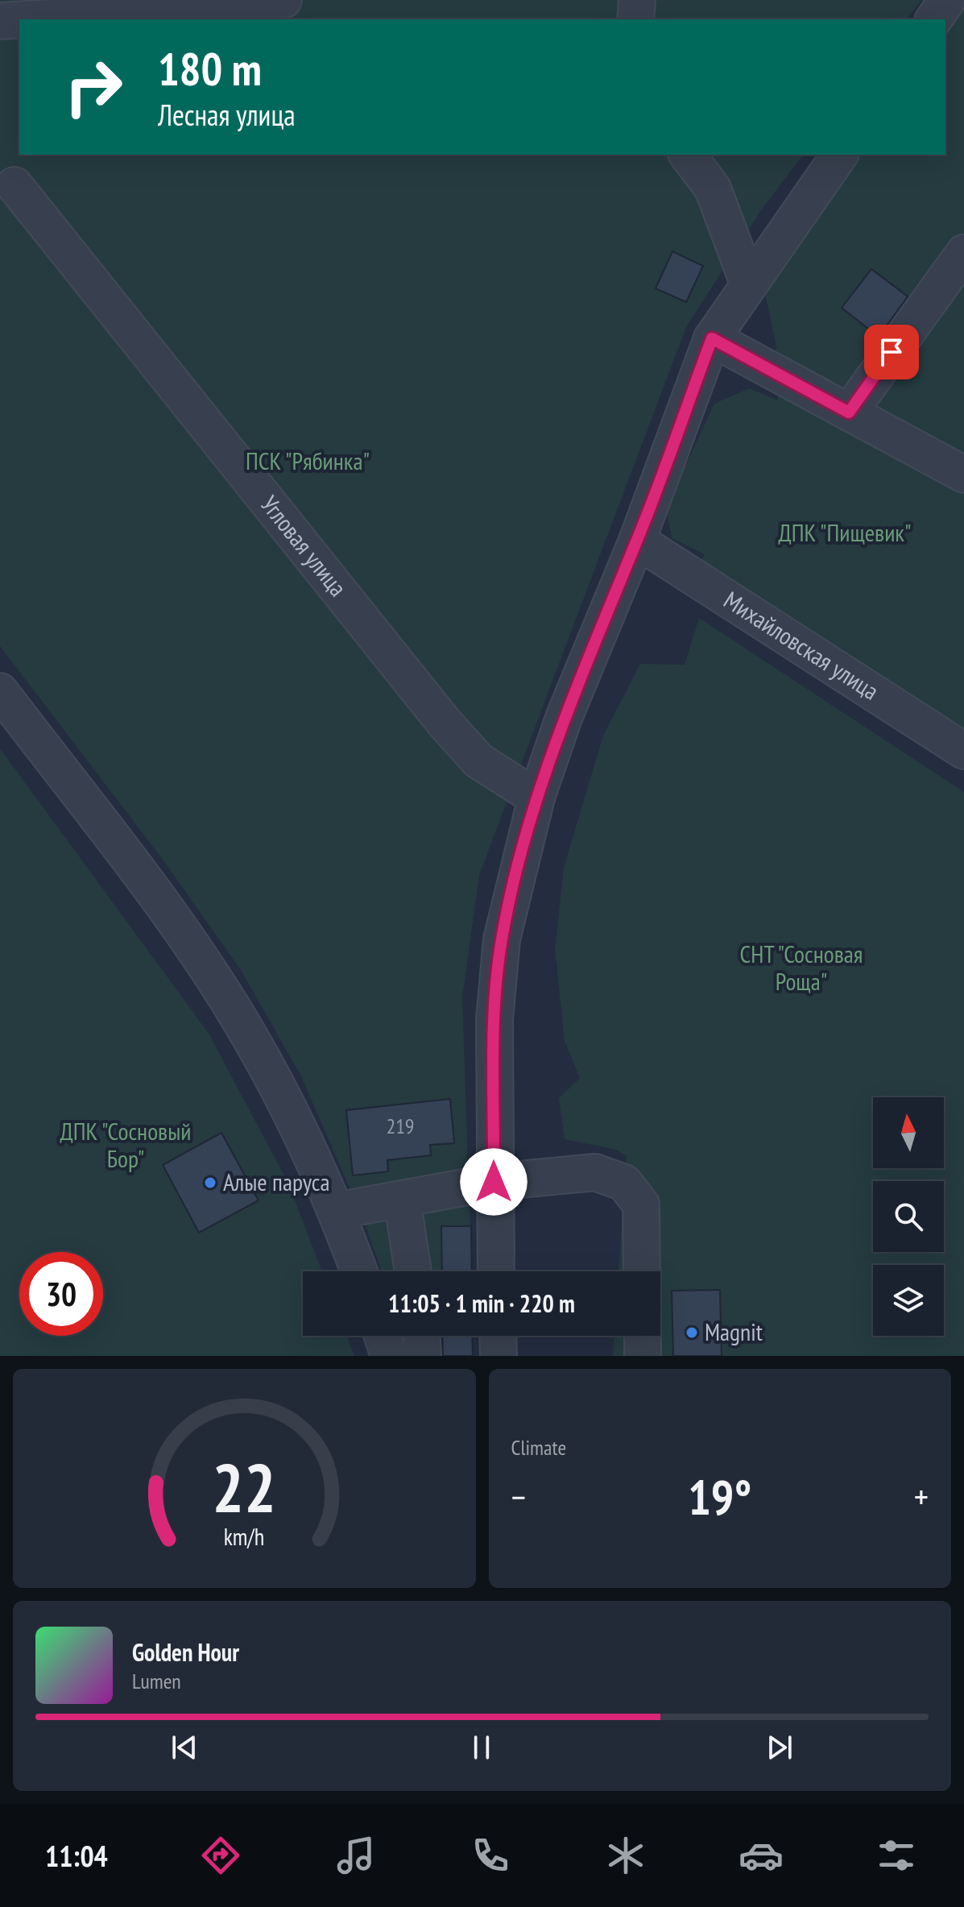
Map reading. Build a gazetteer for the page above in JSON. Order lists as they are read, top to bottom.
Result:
{
  "streets": {
    "street": ["Угловая улица", "Михайловская улица"]
  },
  "parks": [
    "ПСК \"Рябинка\"",
    "ДПК \"Пищевик\"",
    "СНТ \"Сосновая Роща\"",
    "ДПК \"Сосновый Бор\""
  ],
  "places": ["Алые паруса", "Magnit"],
  "house_numbers": ["219"],
  "north": "top",
  "page": {
    "turn": ["180 m", "Лесная улица"],
    "limit": "30",
    "trip": "11:05 · 1 min · 220 m",
    "tile": "Climate",
    "heat": ["−", "19°", "+"],
    "song": ["Golden Hour", "Lumen"],
    "tabs": "11:04",
    "gauge": ["22", "km/h"]
  }
}
